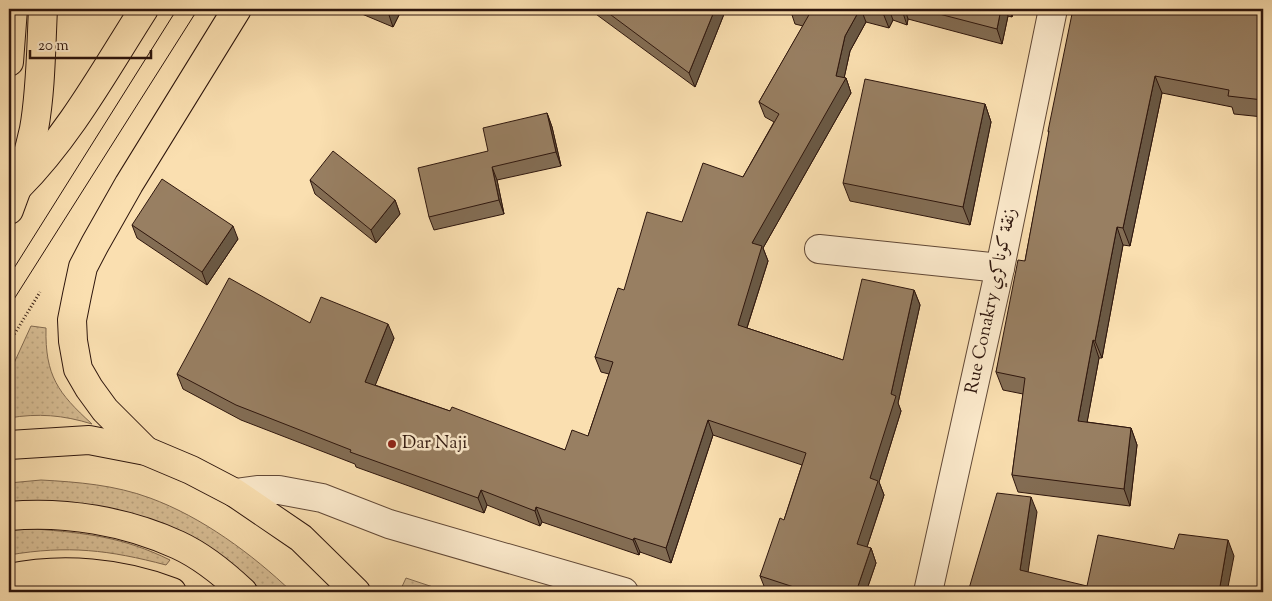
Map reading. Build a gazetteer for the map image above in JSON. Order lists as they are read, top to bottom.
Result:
{
  "streets": {
    "street": ["Rue Conakry زنقة كوناكري"]
  },
  "places": ["Dar Naji"],
  "scale_bar": "20 m"
}
